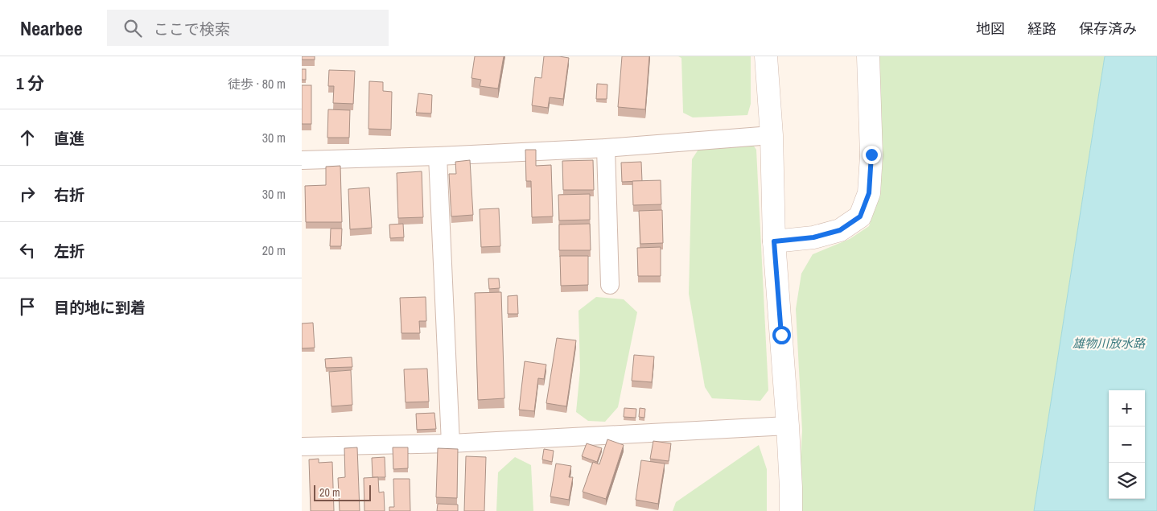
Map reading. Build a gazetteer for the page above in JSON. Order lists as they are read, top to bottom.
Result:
{
  "water": ["雄物川放水路"],
  "scale_bar": "20 m",
  "page": {
    "header": "Nearbee",
    "search": "ここで検索",
    "nav": ["地図", "経路", "保存済み"],
    "heading": ["1 分", "徒歩 · 80 m"],
    "list": [
      ["直進", "30 m"],
      ["右折", "30 m"],
      ["左折", "20 m"],
      "目的地に到着"
    ],
    "map_buttons": ["+", "−"],
    "scale": "20 m"
  }
}
